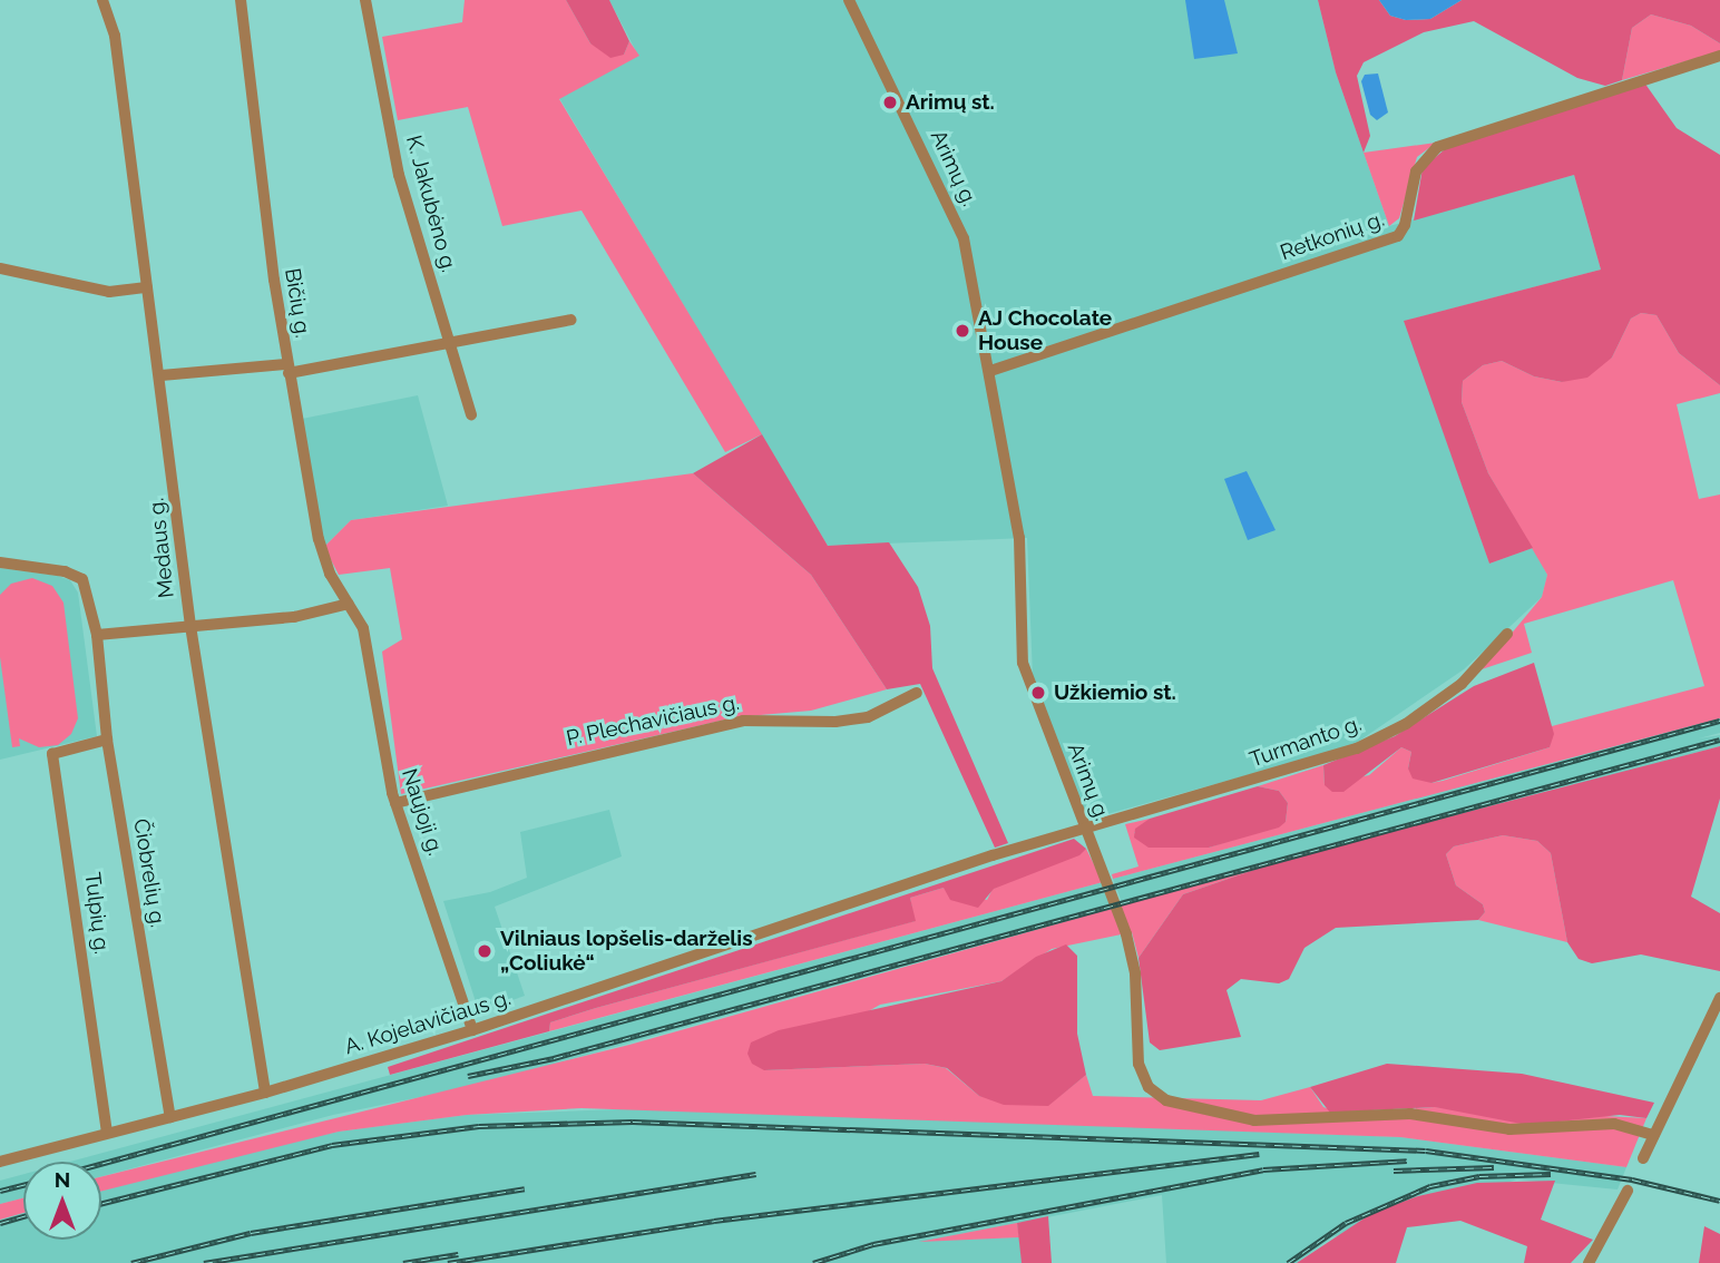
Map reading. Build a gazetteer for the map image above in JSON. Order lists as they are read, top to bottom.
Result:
{
  "streets": {
    "street": [
      "Arimų g.",
      "K. Jakubėno g.",
      "Retkonių g.",
      "Bičių g.",
      "Medaus g.",
      "P. Plechavičiaus g.",
      "Turmanto g.",
      "Naujoji g.",
      "Čiobrelių g.",
      "Tulpių g.",
      "A. Kojelavičiaus g."
    ]
  },
  "crossings": [
    ["Arimų g.", "Retkonių g."],
    ["Arimų g.", "Turmanto g."],
    ["Arimų g.", "A. Kojelavičiaus g."],
    ["Bičių g.", "Naujoji g."],
    ["Medaus g.", "A. Kojelavičiaus g."],
    ["P. Plechavičiaus g.", "Naujoji g."],
    ["Turmanto g.", "A. Kojelavičiaus g."],
    ["Naujoji g.", "A. Kojelavičiaus g."],
    ["Čiobrelių g.", "Tulpių g."],
    ["Čiobrelių g.", "A. Kojelavičiaus g."],
    ["Tulpių g.", "A. Kojelavičiaus g."]
  ],
  "places": [
    "Arimų st.",
    "AJ Chocolate House",
    "Užkiemio st.",
    "Vilniaus lopšelis-darželis „Coliukė“"
  ],
  "north": "top"
}
